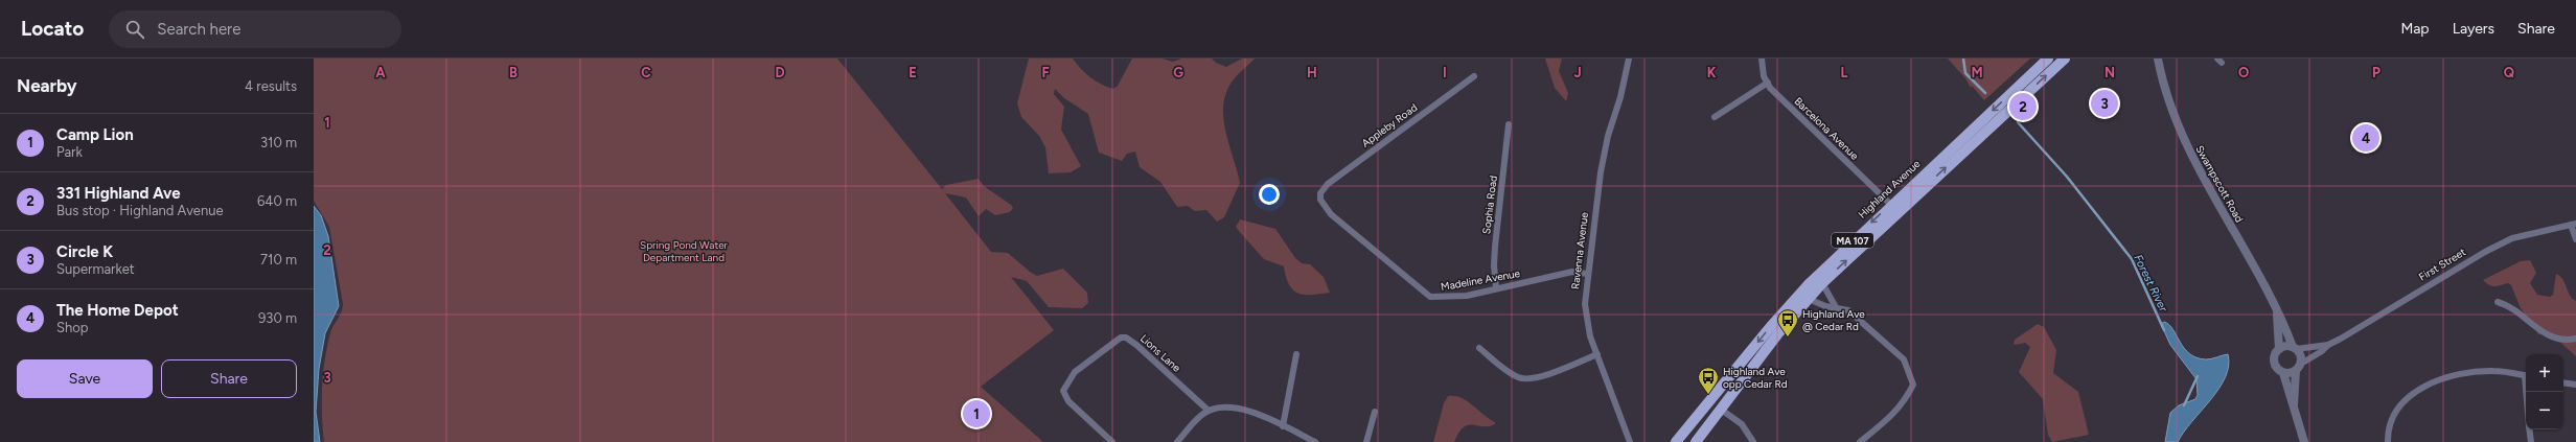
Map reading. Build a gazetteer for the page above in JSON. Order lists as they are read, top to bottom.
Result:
{
  "streets": {
    "main road": ["Highland Avenue", "MA 107"],
    "street": [
      "Appleby Road",
      "Barcelona Avenue",
      "Swampscott Road",
      "Sophia Road",
      "Ravenna Avenue",
      "First Street",
      "Madeline Avenue",
      "Lions Lane"
    ]
  },
  "crossings": [
    ["Appleby Road", "Madeline Avenue"],
    ["Barcelona Avenue", "Highland Avenue"],
    ["Swampscott Road", "First Street"],
    ["Sophia Road", "Madeline Avenue"],
    ["Ravenna Avenue", "Madeline Avenue"]
  ],
  "water": ["Forest River"],
  "parks": ["Spring Pond Water Department Land"],
  "places": {
    "bus stop": ["Highland Ave @ Cedar Rd", "Highland Ave opp Cedar Rd"]
  },
  "page": {
    "header": "Locato",
    "search": "Search here",
    "nav": ["Map", "Layers", "Share"],
    "heading": ["Nearby", "4 results"],
    "pins": [
      "3",
      "2",
      "4",
      "1"
    ],
    "list": [
      {
        "mark": "1",
        "name": "Camp Lion",
        "note": "Park",
        "value": "310 m"
      },
      {
        "mark": "2",
        "name": "331 Highland Ave",
        "note": "Bus stop · Highland Avenue",
        "value": "640 m"
      },
      {
        "mark": "3",
        "name": "Circle K",
        "note": "Supermarket",
        "value": "710 m"
      },
      {
        "mark": "4",
        "name": "The Home Depot",
        "note": "Shop",
        "value": "930 m"
      }
    ],
    "buttons": ["Save", "Share"],
    "map_buttons": ["+", "−"]
  },
  "grid": {
    "columns": [
      "A",
      "B",
      "C",
      "D",
      "E",
      "F",
      "G",
      "H",
      "I",
      "J",
      "K",
      "L",
      "M",
      "N",
      "O",
      "P",
      "Q"
    ],
    "rows": ["1", "2", "3"]
  }
}
